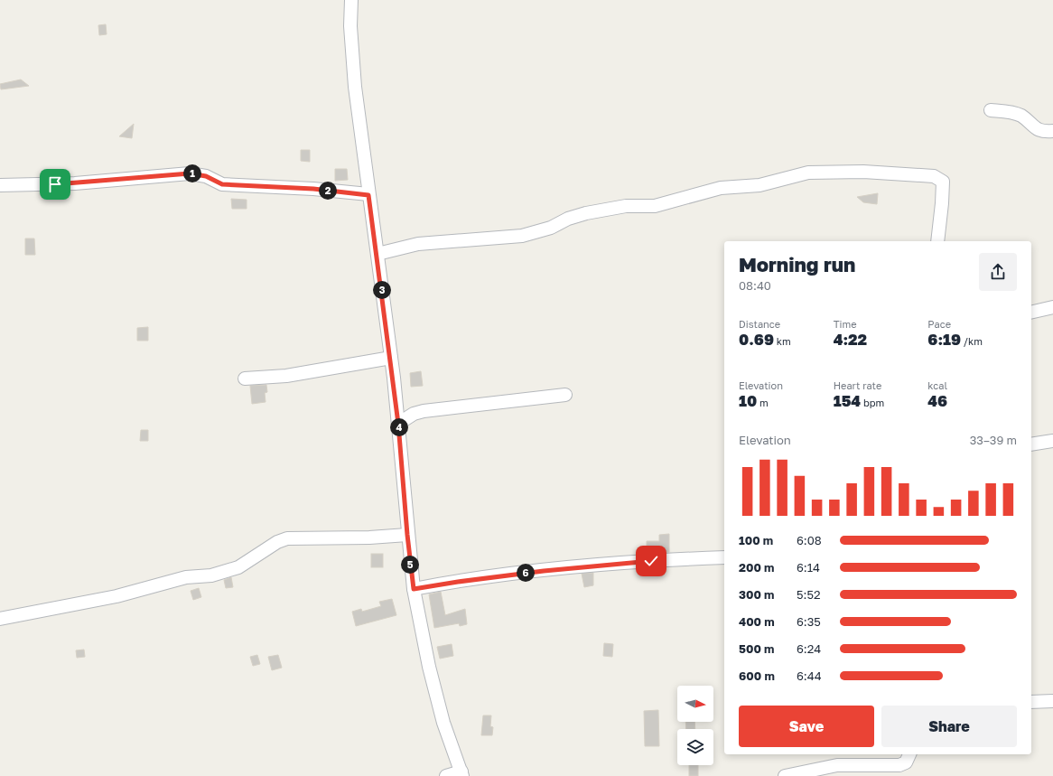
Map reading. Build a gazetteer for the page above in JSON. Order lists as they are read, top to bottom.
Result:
{
  "north": "right",
  "page": {
    "pins": [
      "1",
      "2",
      "3",
      "4",
      "5",
      "6"
    ],
    "heading": ["Morning run", "08:40"],
    "stats": [
      ["Distance", "0.69 km"],
      ["Time", "4:22"],
      ["Pace", "6:19 /km"],
      ["Elevation", "10 m"],
      ["Heart rate", "154 bpm"],
      ["kcal", "46"]
    ],
    "chart": ["Elevation", "33–39 m"],
    "list": [
      {
        "name": "100 m",
        "note": "6:08"
      },
      {
        "name": "200 m",
        "note": "6:14"
      },
      {
        "name": "300 m",
        "note": "5:52"
      },
      {
        "name": "400 m",
        "note": "6:35"
      },
      {
        "name": "500 m",
        "note": "6:24"
      },
      {
        "name": "600 m",
        "note": "6:44"
      }
    ],
    "buttons": ["Save", "Share"]
  }
}
